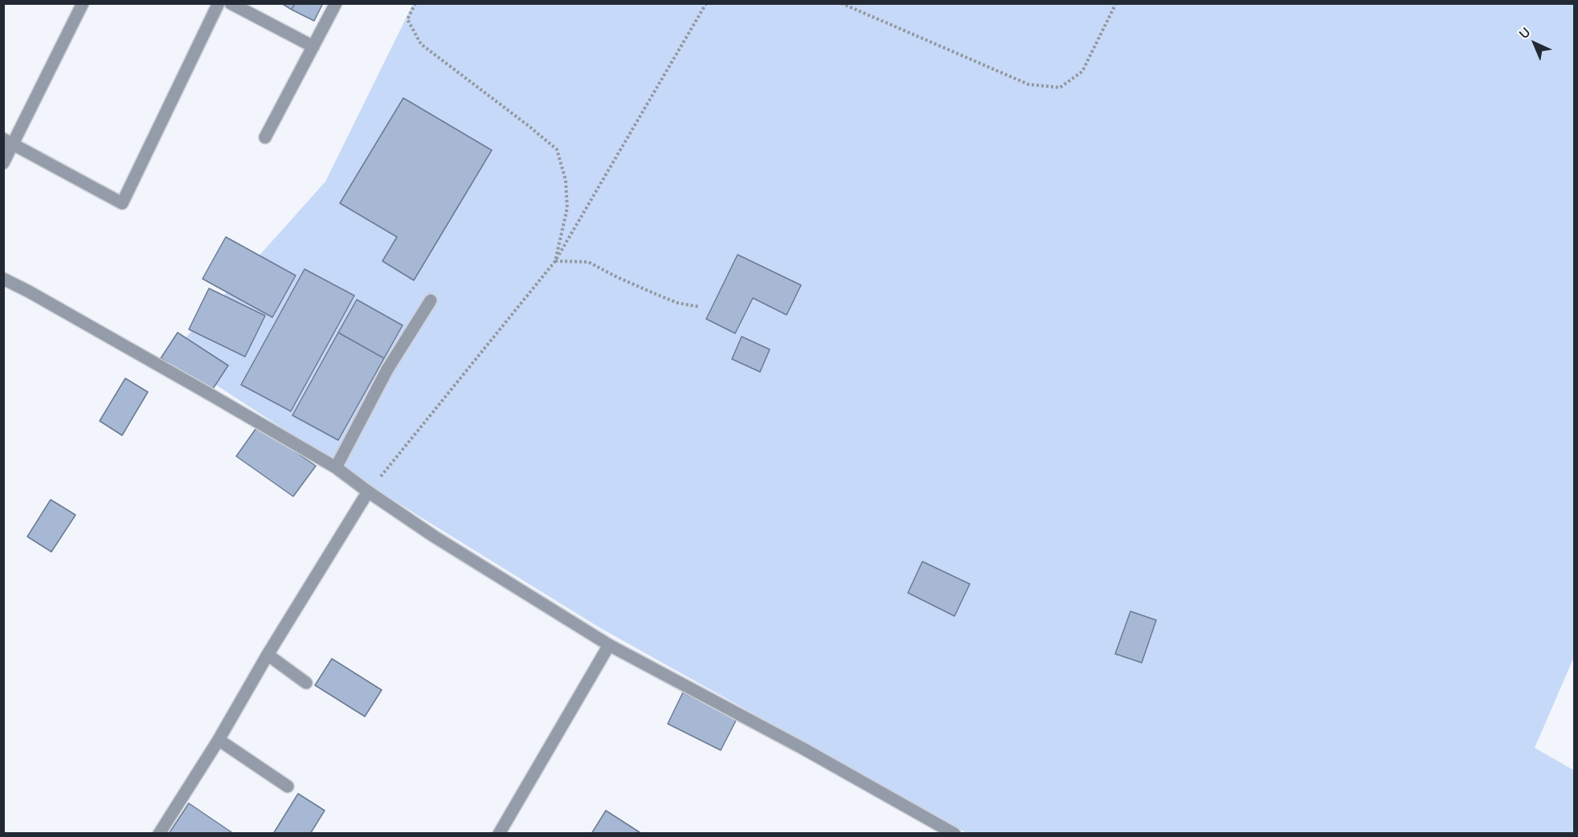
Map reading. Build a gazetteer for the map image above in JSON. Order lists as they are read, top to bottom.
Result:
{
  "north": "top left"
}
